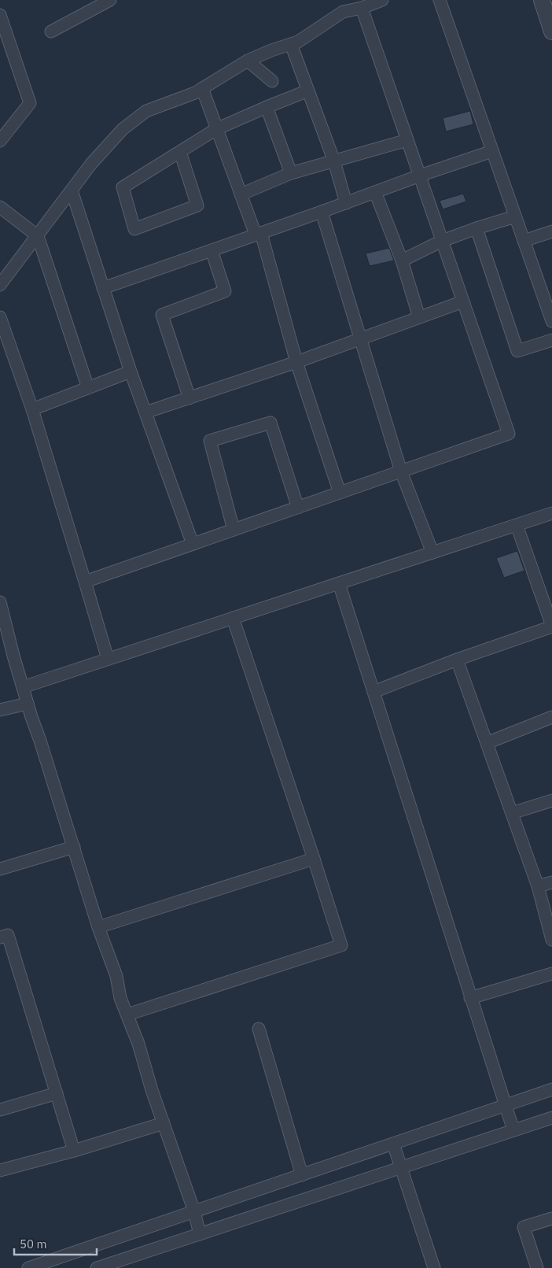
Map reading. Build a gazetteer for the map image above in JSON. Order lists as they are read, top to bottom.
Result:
{
  "scale_bar": "50 m"
}
